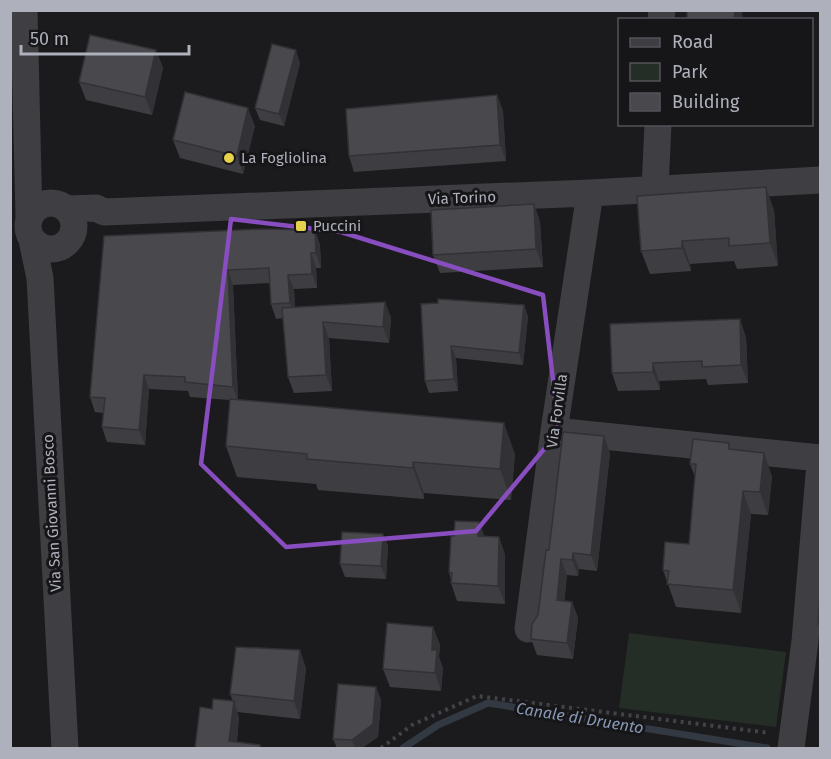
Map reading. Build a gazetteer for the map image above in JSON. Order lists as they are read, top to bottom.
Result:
{
  "streets": {
    "street": ["Via Torino", "Via Forvilla", "Via San Giovanni Bosco"]
  },
  "crossings": [
    ["Via Torino", "Via Forvilla"],
    ["Via Torino", "Via San Giovanni Bosco"]
  ],
  "water": ["Canale di Druento"],
  "places": {
    "other": ["La Fogliolina"],
    "transit": ["Puccini"]
  },
  "legend": ["Road", "Park", "Building"],
  "scale_bar": "50 m"
}
